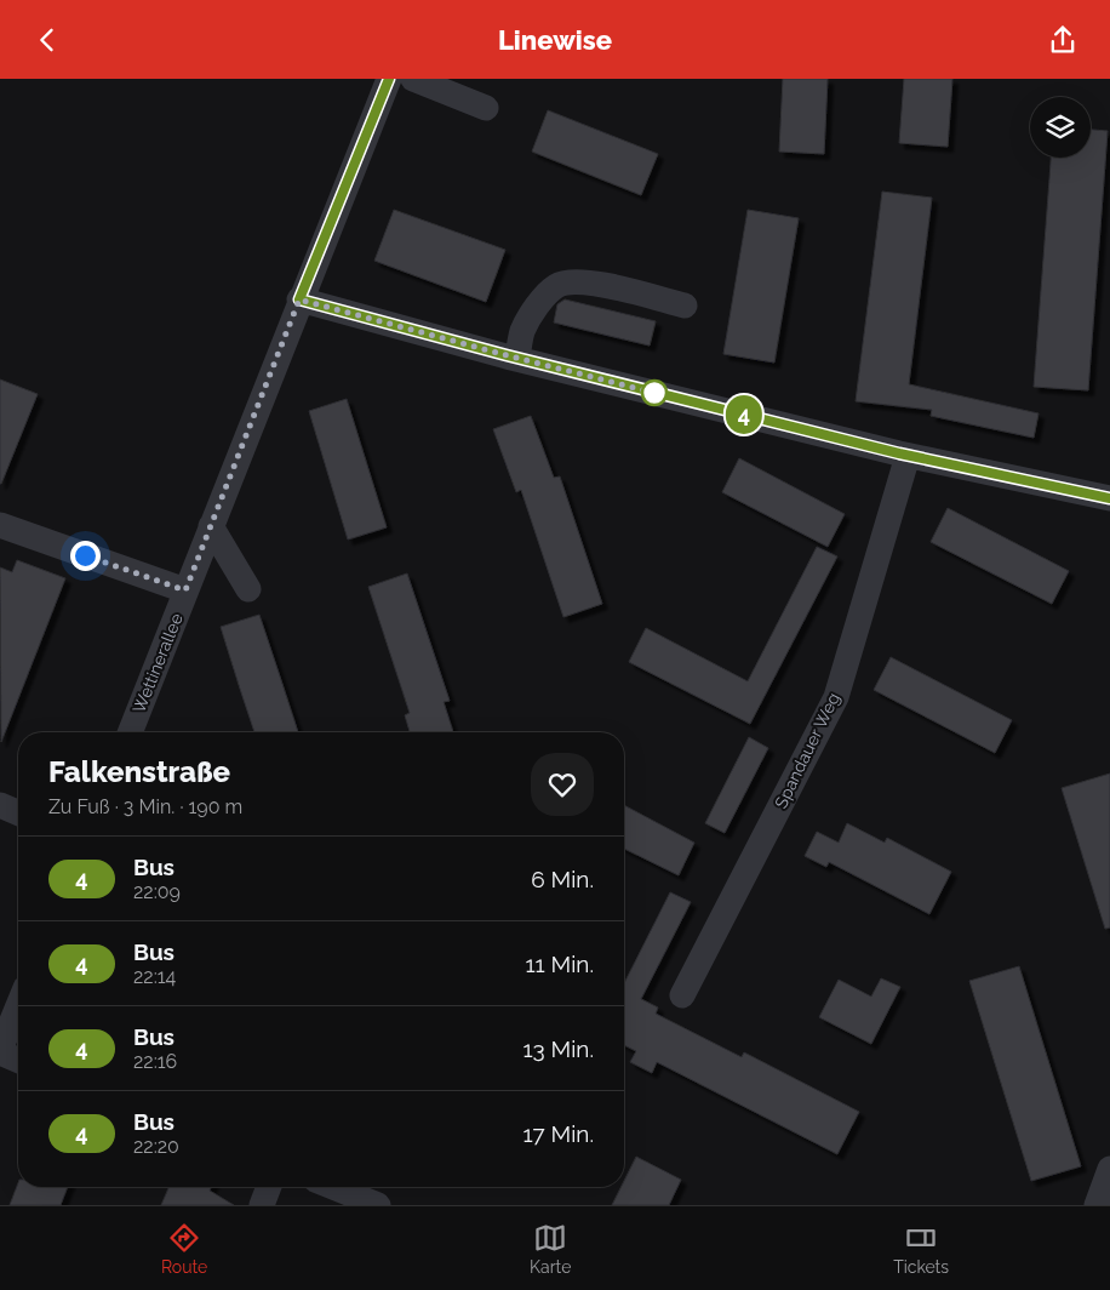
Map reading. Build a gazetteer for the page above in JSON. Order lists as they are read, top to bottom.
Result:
{
  "streets": {
    "street": ["Wettinerallee", "Spandauer Weg"]
  },
  "lines": ["bus line 4"],
  "page": {
    "header": "Linewise",
    "on_map": "4",
    "heading": ["Falkenstraße", "Zu Fuß · 3 Min. · 190 m"],
    "list": [
      {
        "mark": "4",
        "name": "Bus",
        "note": "22:09",
        "value": "6 Min."
      },
      {
        "mark": "4",
        "name": "Bus",
        "note": "22:14",
        "value": "11 Min."
      },
      {
        "mark": "4",
        "name": "Bus",
        "note": "22:16",
        "value": "13 Min."
      },
      {
        "mark": "4",
        "name": "Bus",
        "note": "22:20",
        "value": "17 Min."
      }
    ],
    "tabs": ["Route", "Karte", "Tickets"]
  }
}
